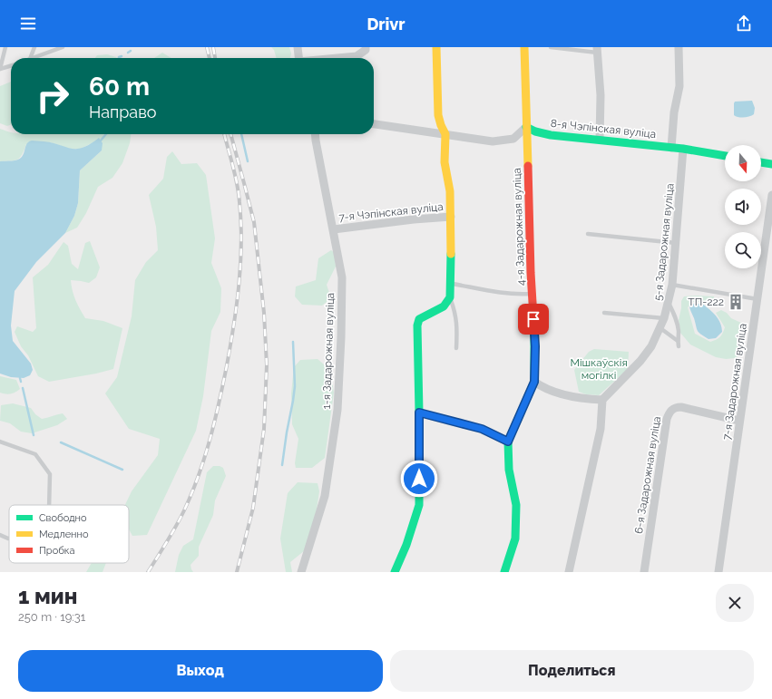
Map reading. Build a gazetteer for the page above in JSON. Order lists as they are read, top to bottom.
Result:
{
  "streets": {
    "street": [
      "8-я Чэпінская вуліца",
      "7-я Чэпінская вуліца",
      "4-я Задарожная вуліца",
      "5-я Задарожная вуліца",
      "1-я Задарожная вуліца",
      "7-я Задарожная вуліца",
      "6-я Задарожная вуліца"
    ]
  },
  "crossings": [
    ["8-я Чэпінская вуліца", "4-я Задарожная вуліца"],
    ["8-я Чэпінская вуліца", "5-я Задарожная вуліца"],
    ["7-я Чэпінская вуліца", "1-я Задарожная вуліца"],
    ["7-я Задарожная вуліца", "6-я Задарожная вуліца"]
  ],
  "parks": ["Мішкаўскія могілкі"],
  "places": {
    "building": ["ТП-222"]
  },
  "legend": ["Свободно", "Медленно", "Пробка"],
  "north": "bottom",
  "page": {
    "header": "Drivr",
    "turn": ["60 m", "Направо"],
    "heading": ["1 мин", "250 m · 19:31"],
    "buttons": ["Выход", "Поделиться"]
  }
}
